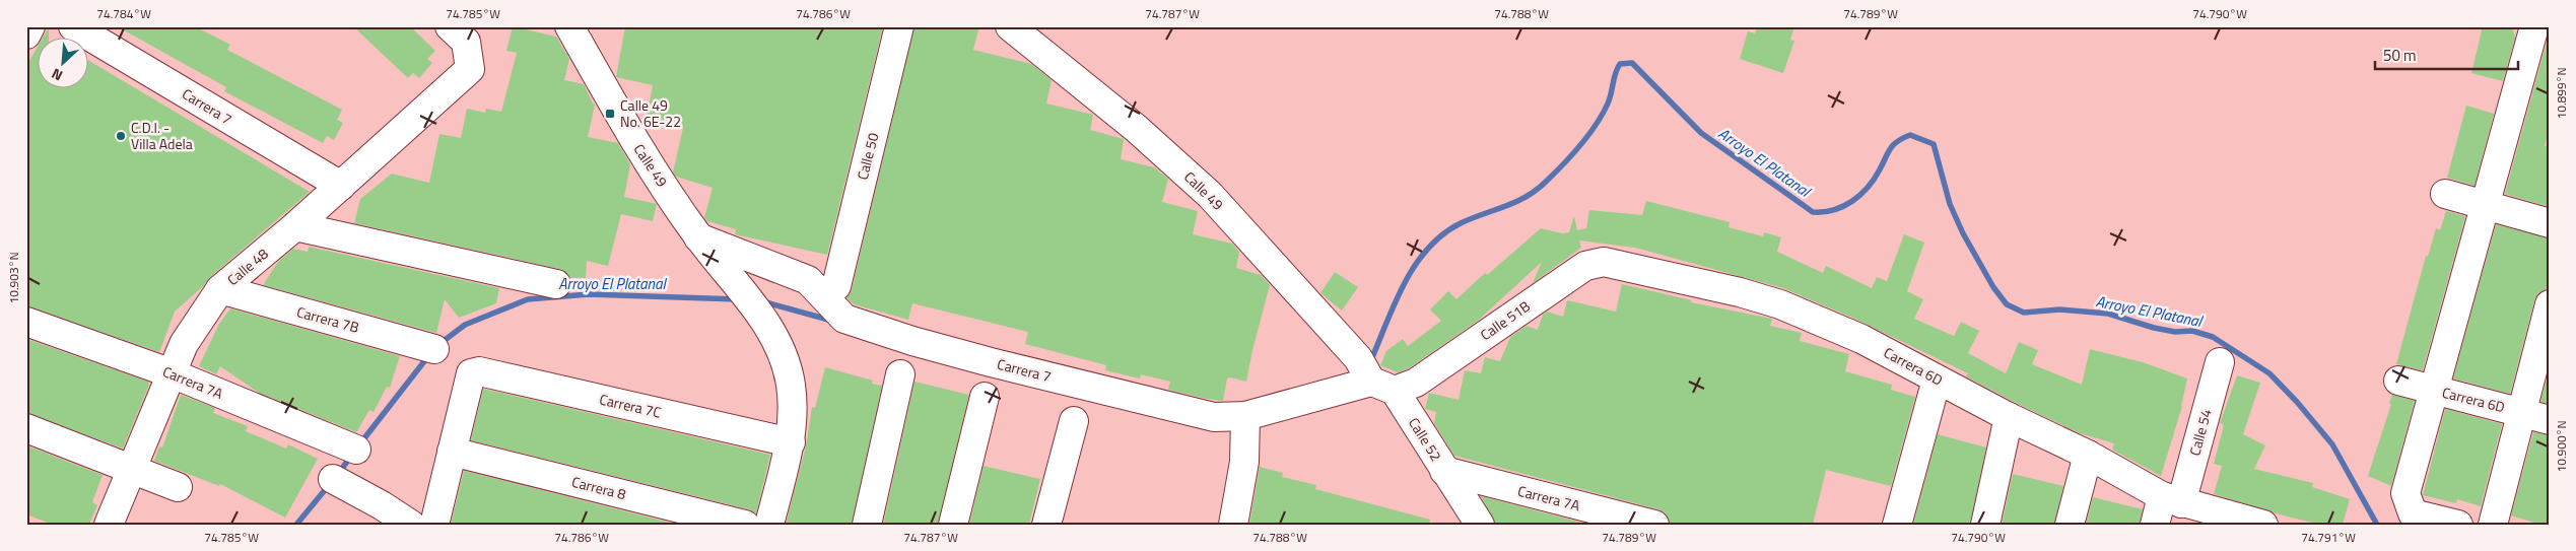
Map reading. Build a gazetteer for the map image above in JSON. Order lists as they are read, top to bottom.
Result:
{
  "streets": {
    "street": [
      "Carrera 7",
      "Calle 50",
      "Calle 49",
      "Calle 48",
      "Carrera 7B",
      "Calle 51B",
      "Carrera 6D",
      "Carrera 7A",
      "Carrera 7C",
      "Calle 54",
      "Calle 52",
      "Carrera 8"
    ]
  },
  "crossings": [
    ["Carrera 7", "Calle 49"],
    ["Carrera 7", "Calle 48"],
    ["Carrera 7", "Calle 51B"],
    ["Carrera 7", "Calle 52"],
    ["Calle 49", "Calle 51B"],
    ["Calle 49", "Carrera 7C"],
    ["Calle 49", "Calle 52"],
    ["Calle 48", "Carrera 7B"],
    ["Calle 48", "Carrera 7A"],
    ["Calle 51B", "Carrera 6D"],
    ["Calle 51B", "Calle 52"],
    ["Carrera 6D", "Calle 54"],
    ["Carrera 7A", "Calle 52"],
    ["Carrera 7C", "Carrera 8"]
  ],
  "water": ["Arroyo El Platanal"],
  "places": {
    "transit": ["Calle 49 No. 6E-22"],
    "other": ["C.D.I. - Villa Adela"]
  },
  "scale_bar": "50 m",
  "north": "bottom left",
  "coordinates": [
    "74.784°W",
    "74.785°W",
    "74.786°W",
    "74.787°W",
    "74.788°W",
    "74.789°W",
    "74.790°W",
    "10.899°N",
    "10.903°N",
    "10.900°N",
    "74.791°W"
  ]
}
